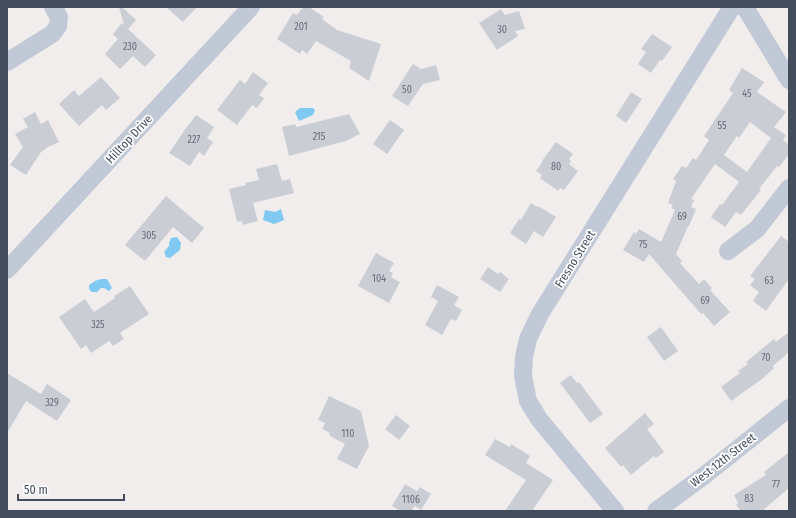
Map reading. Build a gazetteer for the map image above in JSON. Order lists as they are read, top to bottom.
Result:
{
  "streets": {
    "street": ["Hilltop Drive", "Fresno Street", "West 12th Street"]
  },
  "house_numbers": [
    "201",
    "30",
    "230",
    "50",
    "45",
    "55",
    "215",
    "227",
    "80",
    "69",
    "305",
    "75",
    "104",
    "63",
    "69",
    "325",
    "70",
    "329",
    "110",
    "77",
    "83",
    "1106"
  ],
  "scale_bar": "50 m"
}
